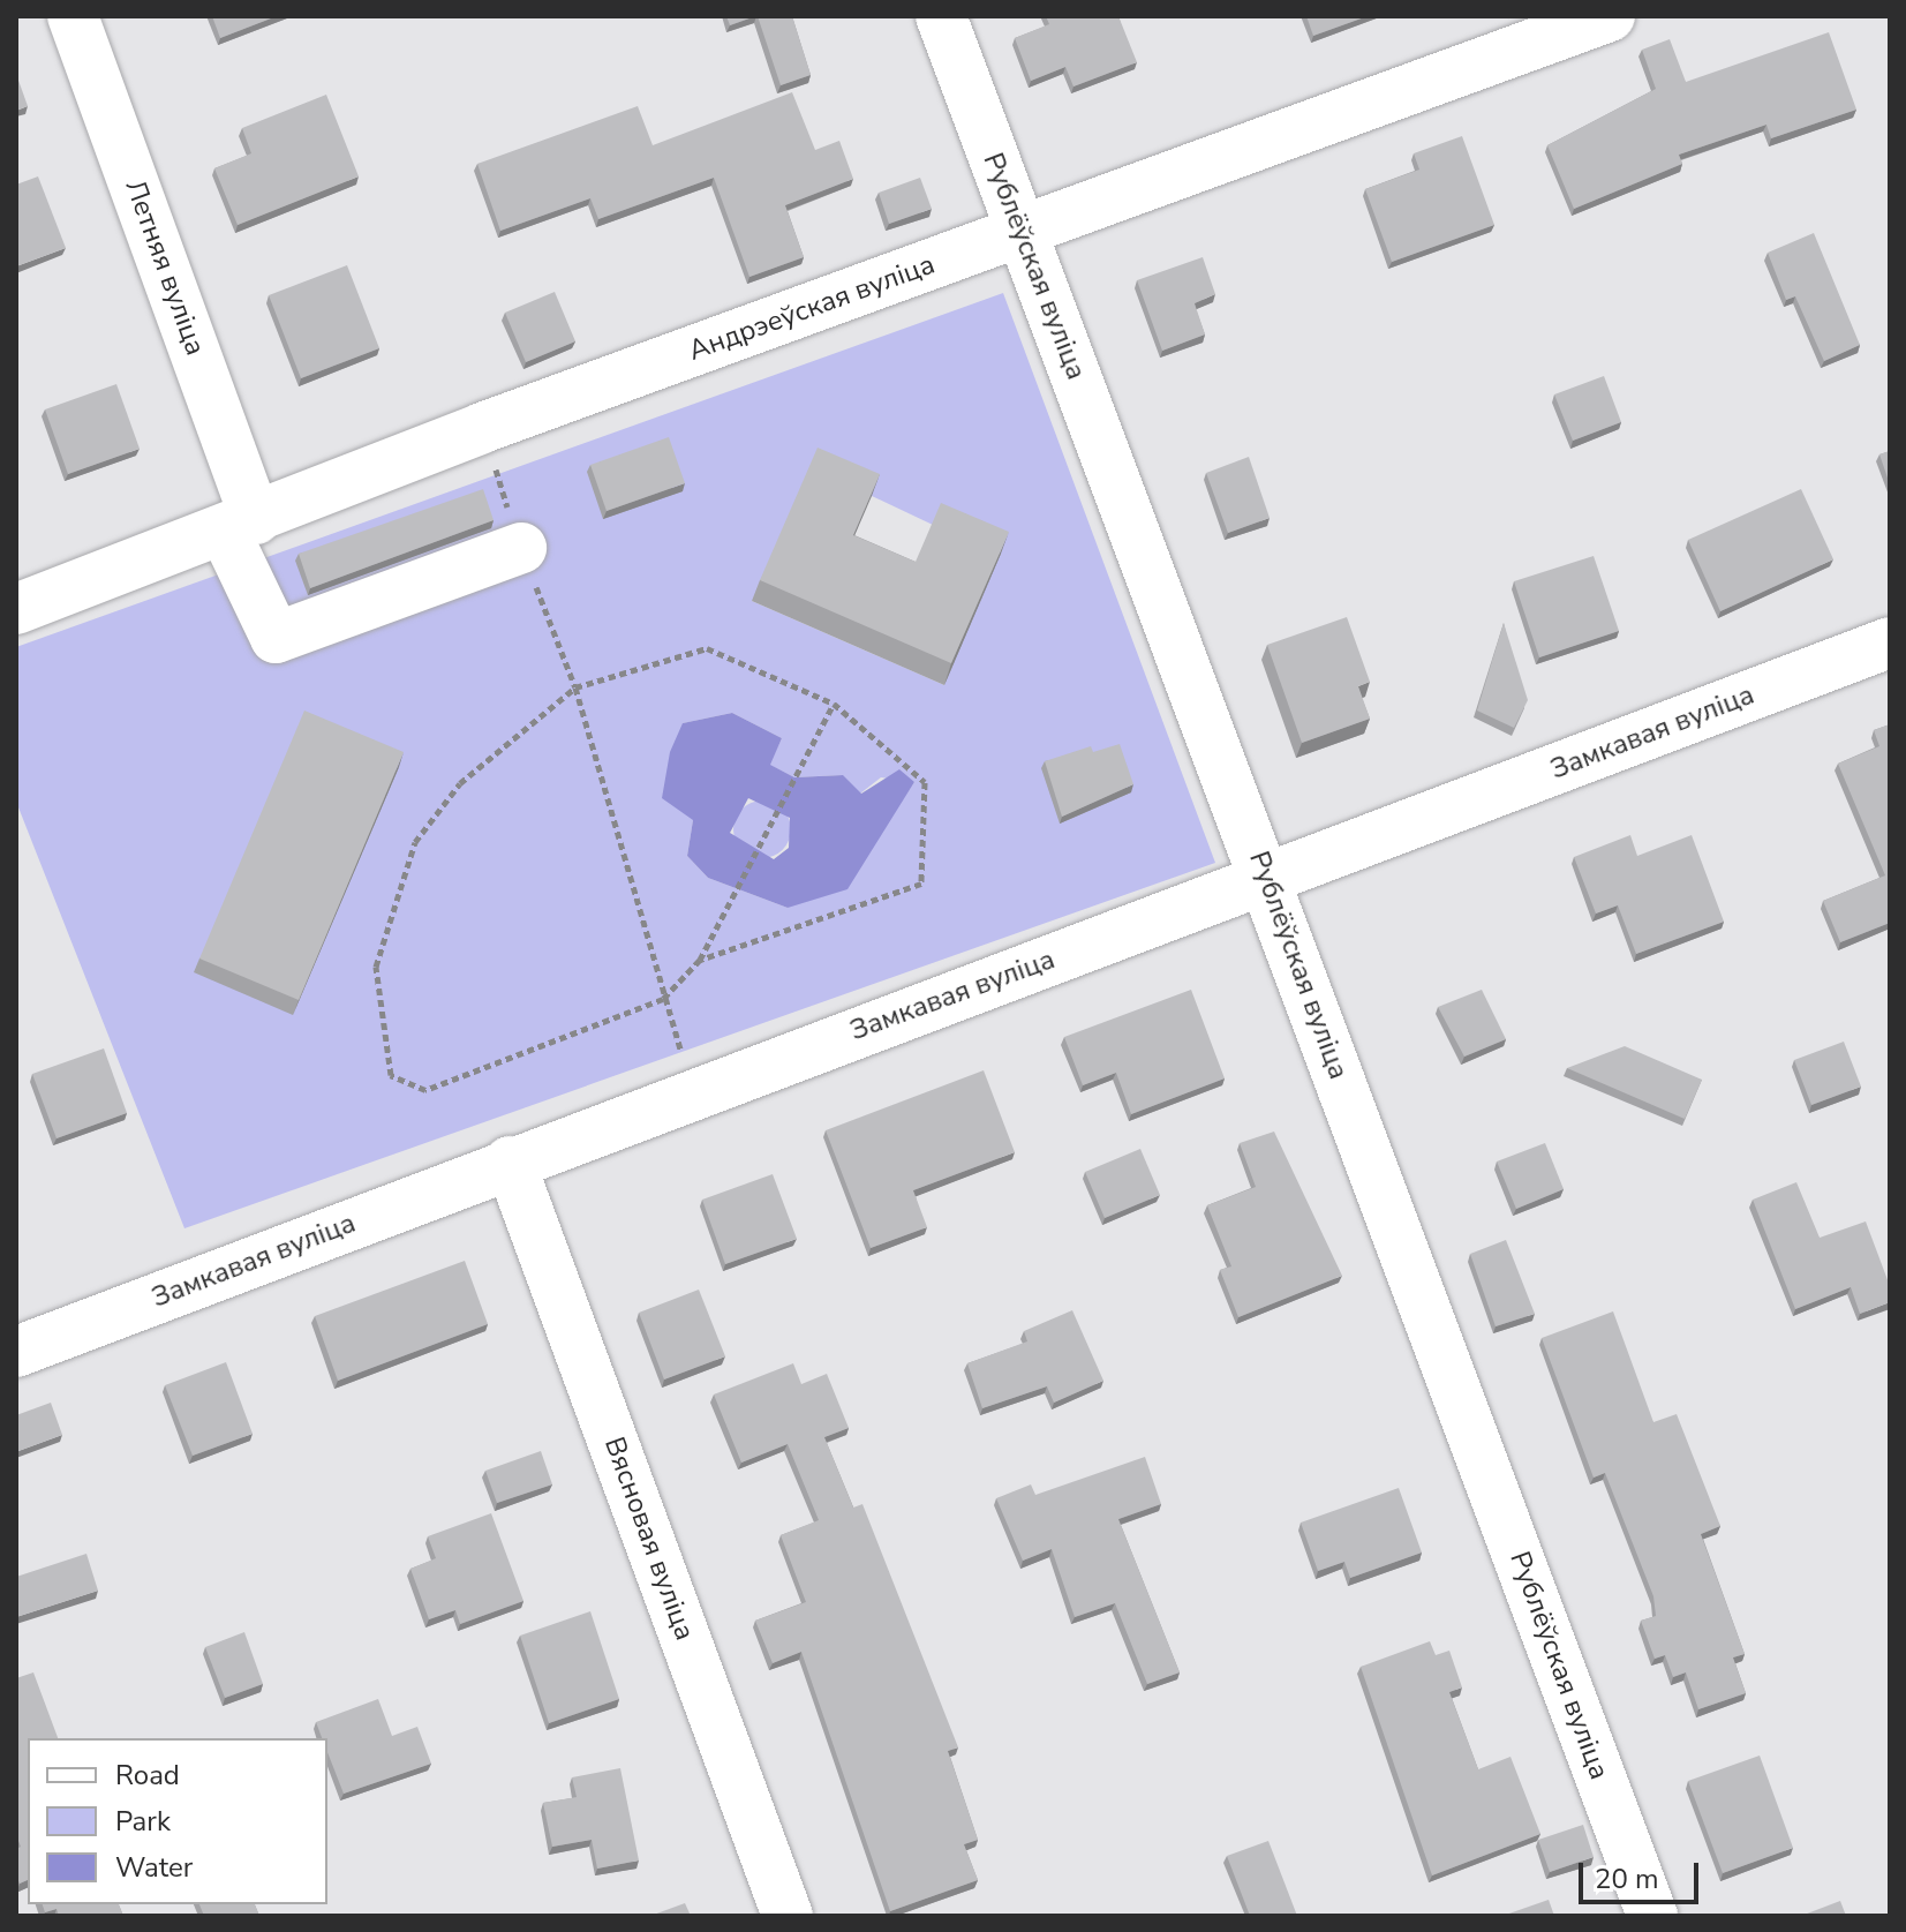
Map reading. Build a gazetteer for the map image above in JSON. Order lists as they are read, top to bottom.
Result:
{
  "streets": {
    "street": [
      "Рублёўская вуліца",
      "Летняя вуліца",
      "Андрэеўская вуліца",
      "Замкавая вуліца",
      "Вясновая вуліца"
    ]
  },
  "crossings": [
    ["Рублёўская вуліца", "Андрэеўская вуліца"],
    ["Рублёўская вуліца", "Замкавая вуліца"],
    ["Летняя вуліца", "Андрэеўская вуліца"],
    ["Замкавая вуліца", "Вясновая вуліца"]
  ],
  "legend": ["Road", "Park", "Water"],
  "scale_bar": "20 m"
}
